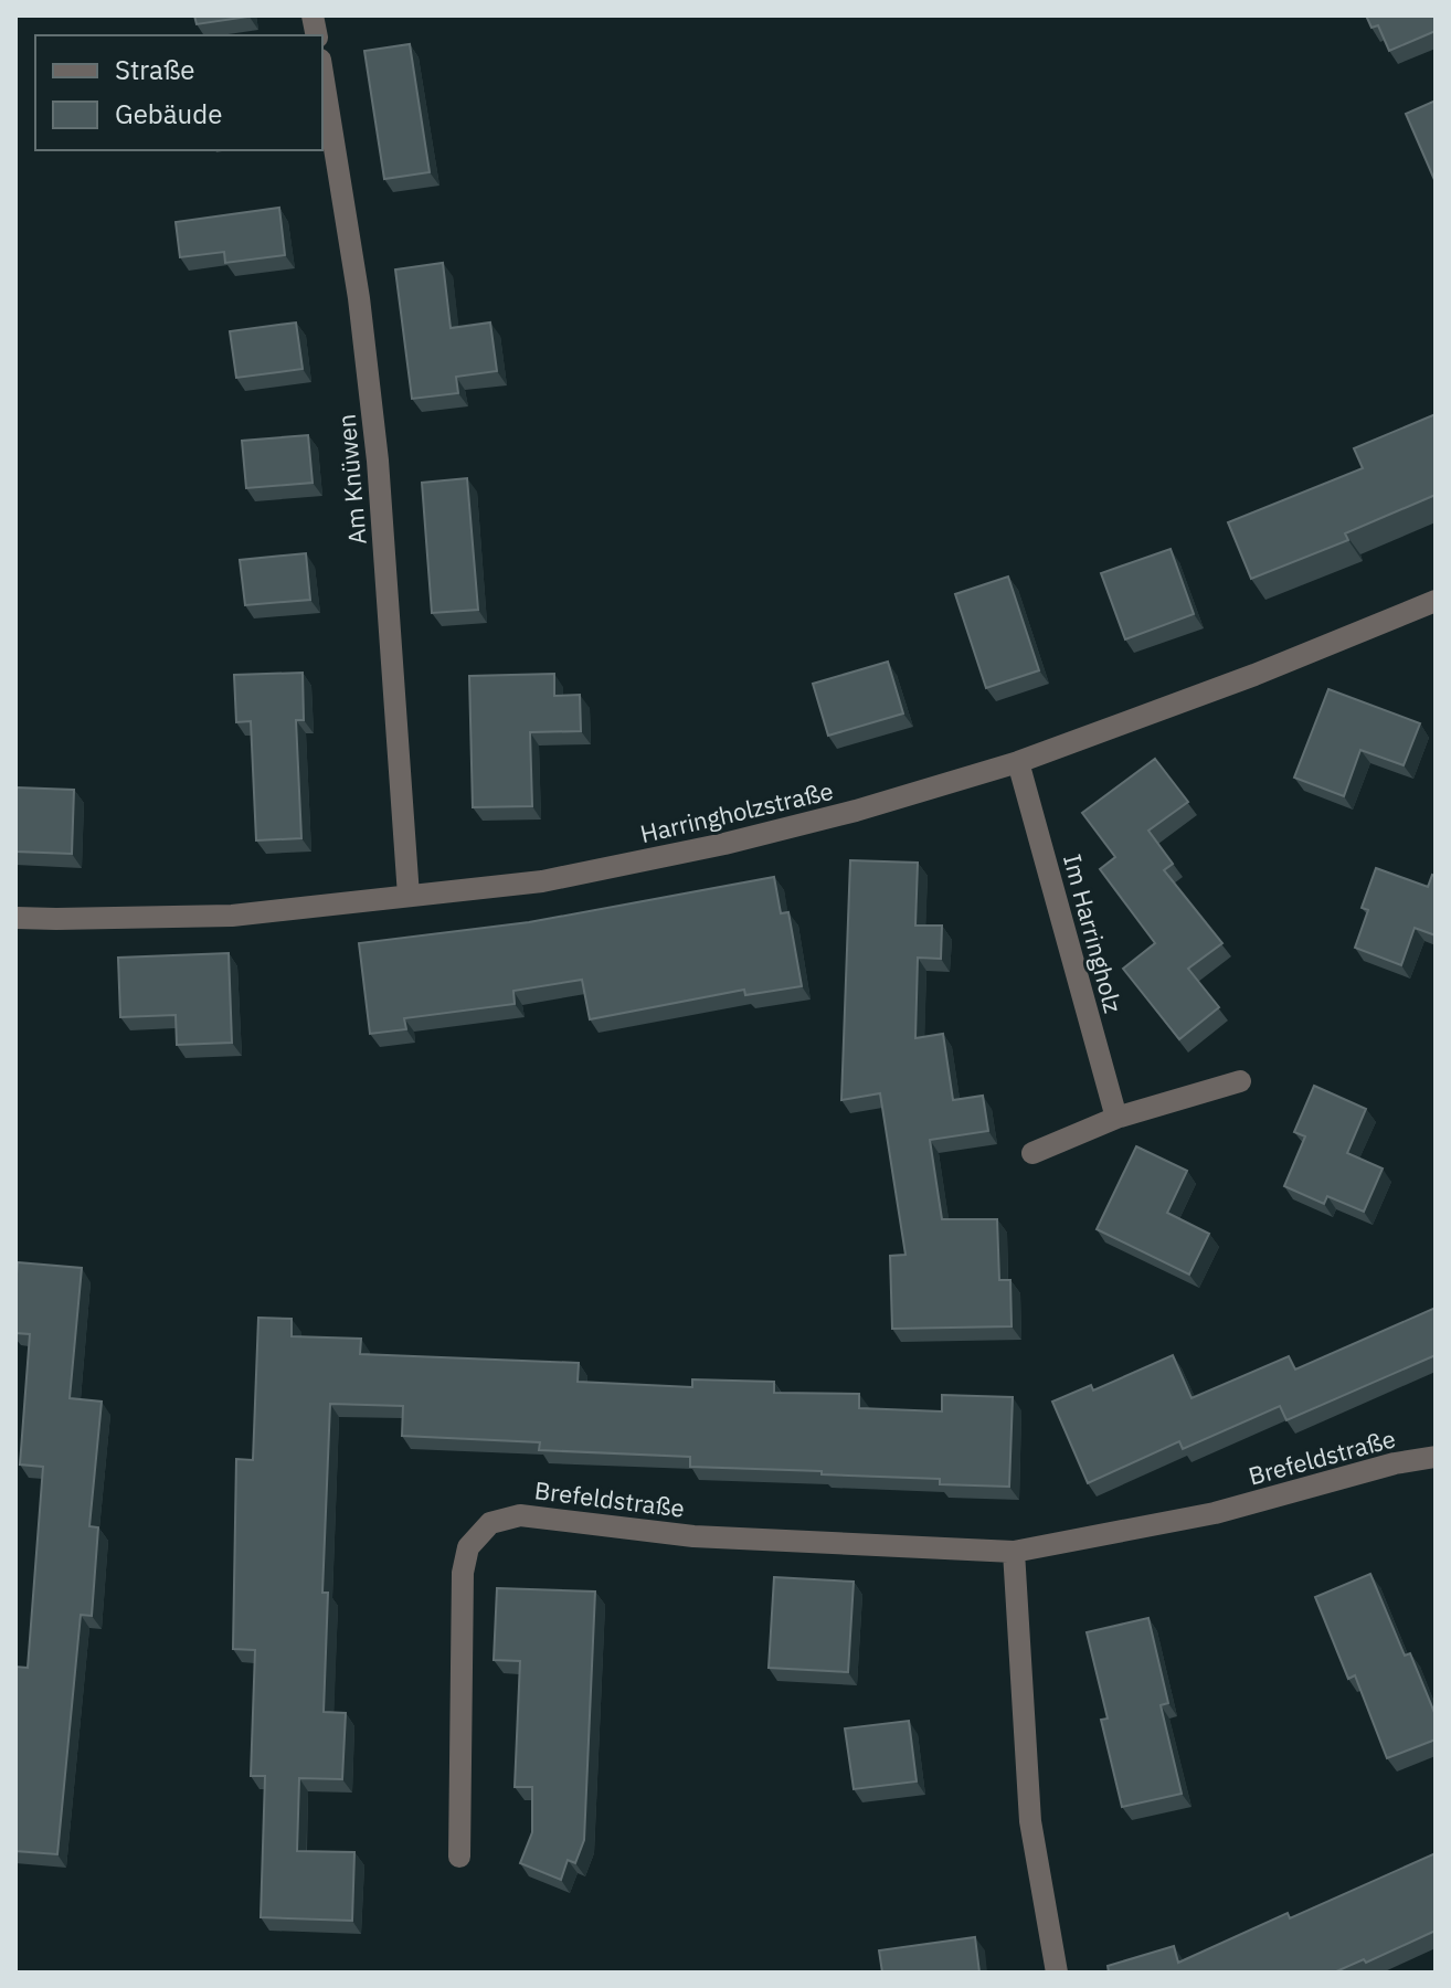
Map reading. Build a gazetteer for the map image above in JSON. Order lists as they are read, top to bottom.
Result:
{
  "streets": {
    "street": [
      "Am Knüwen",
      "Harringholzstraße",
      "Im Harringholz",
      "Brefeldstraße"
    ]
  },
  "crossings": [
    ["Am Knüwen", "Harringholzstraße"],
    ["Harringholzstraße", "Im Harringholz"]
  ],
  "legend": ["Straße", "Gebäude"]
}
